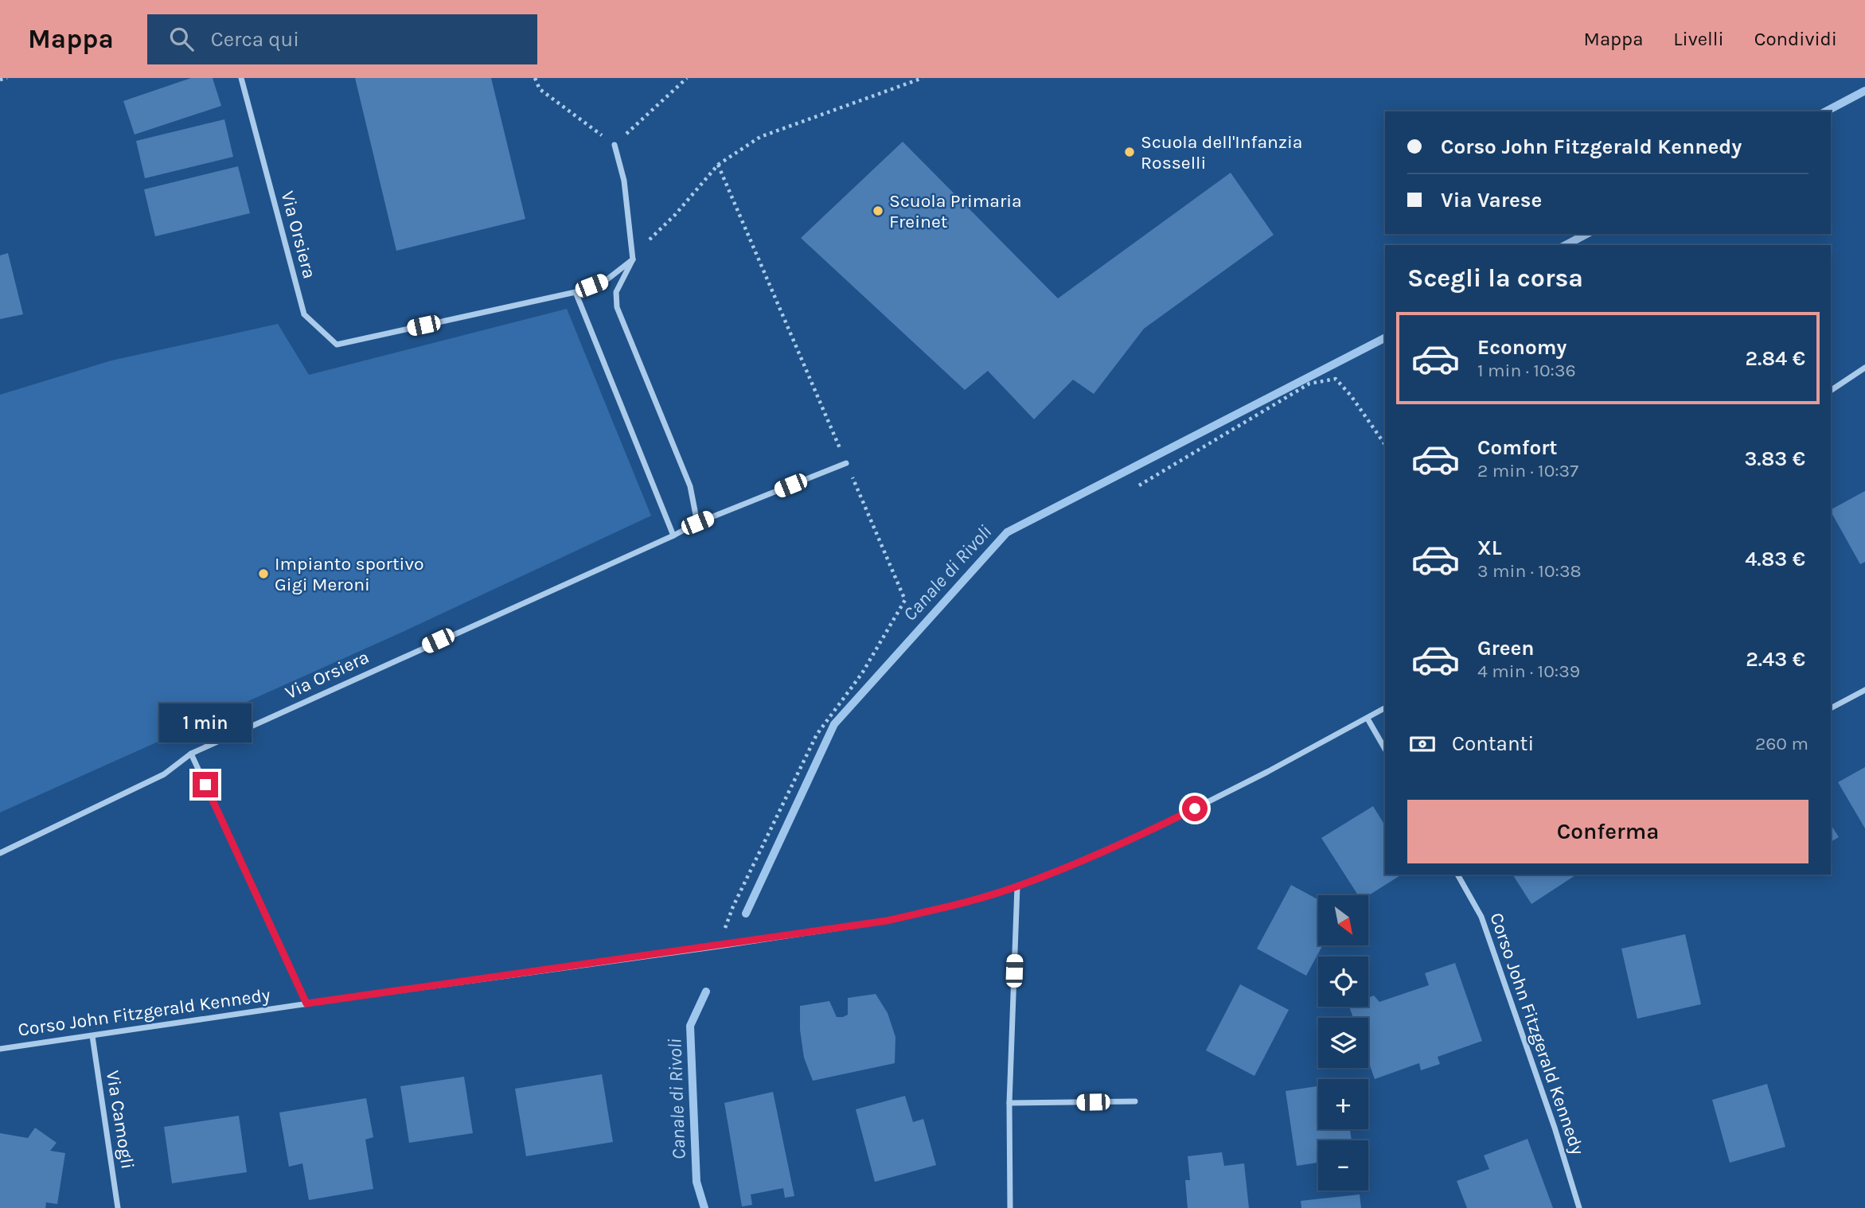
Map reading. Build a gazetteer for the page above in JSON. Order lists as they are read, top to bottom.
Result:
{
  "streets": {
    "street": ["Via Orsiera", "Corso John Fitzgerald Kennedy", "Via Camogli"]
  },
  "crossings": [
    ["Corso John Fitzgerald Kennedy", "Via Camogli"]
  ],
  "water": ["Canale di Rivoli"],
  "places": ["Scuola dell'Infanzia Rosselli", "Scuola Primaria Freinet", "Impianto sportivo Gigi Meroni"],
  "north": "bottom right",
  "page": {
    "header": "Mappa",
    "search": "Cerca qui",
    "nav": ["Mappa", "Livelli", "Condividi"],
    "banner": ["Corso John Fitzgerald Kennedy", "Via Varese"],
    "heading": "Scegli la corsa",
    "list": [
      {
        "name": "Economy",
        "note": "1 min · 10:36",
        "value": "2.84 €"
      },
      {
        "name": "Comfort",
        "note": "2 min · 10:37",
        "value": "3.83 €"
      },
      {
        "name": "XL",
        "note": "3 min · 10:38",
        "value": "4.83 €"
      },
      {
        "name": "Green",
        "note": "4 min · 10:39",
        "value": "2.43 €"
      }
    ],
    "bubble": "1 min",
    "pay": ["Contanti", "260 m"],
    "buttons": "Conferma",
    "map_buttons": ["+", "−"]
  }
}
